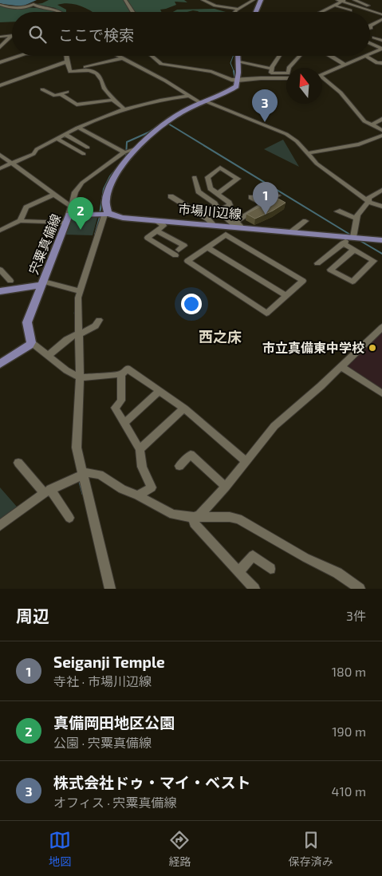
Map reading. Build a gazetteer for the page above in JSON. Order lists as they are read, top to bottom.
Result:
{
  "streets": {
    "main road": ["市場川辺線", "宍粟真備線"]
  },
  "crossings": [
    ["市場川辺線", "宍粟真備線"]
  ],
  "districts": ["西之床"],
  "places": ["市立真備東中学校"],
  "north": "top",
  "page": {
    "search": "ここで検索",
    "pins": ["3", "1", "2"],
    "heading": ["周辺", "3件"],
    "list": [
      {
        "mark": "1",
        "name": "Seiganji Temple",
        "note": "寺社 · 市場川辺線",
        "value": "180 m"
      },
      {
        "mark": "2",
        "name": "真備岡田地区公園",
        "note": "公園 · 宍粟真備線",
        "value": "190 m"
      },
      {
        "mark": "3",
        "name": "株式会社ドゥ・マイ・ベスト",
        "note": "オフィス · 宍粟真備線",
        "value": "410 m"
      }
    ],
    "nav": ["地図", "経路", "保存済み"]
  }
}
